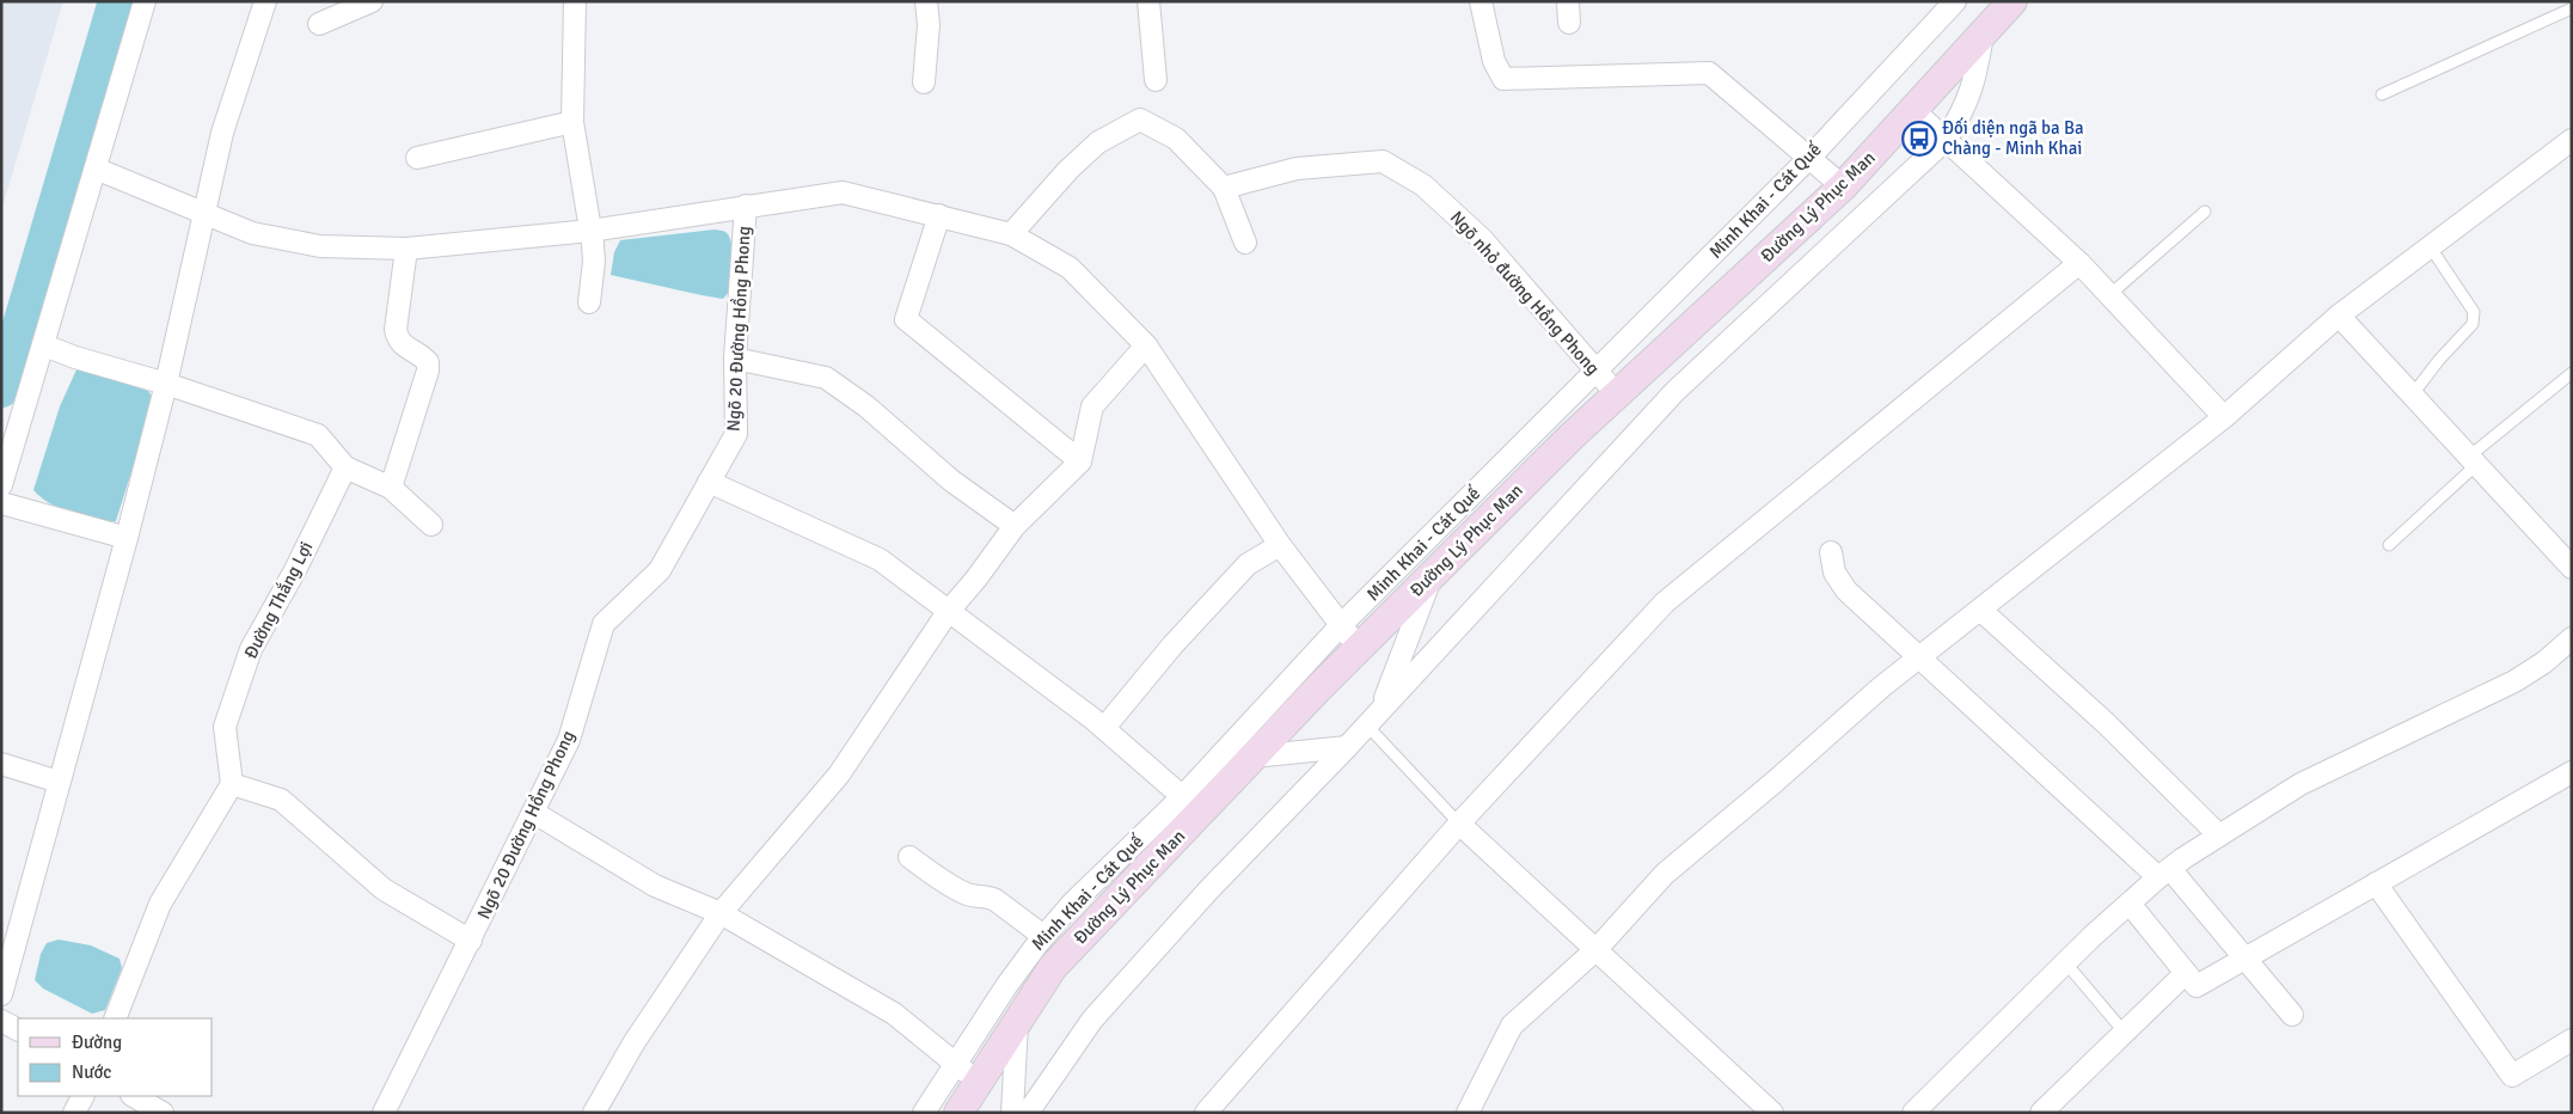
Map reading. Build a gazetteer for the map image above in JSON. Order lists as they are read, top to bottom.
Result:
{
  "streets": {
    "main road": ["Đường Lý Phục Man"],
    "street": [
      "Minh Khai - Cát Quế",
      "Ngõ nhỏ đường Hồng Phong",
      "Ngõ 20 Đường Hồng Phong",
      "Đường Thắng Lợi"
    ]
  },
  "crossings": [
    ["Minh Khai - Cát Quế", "Đường Lý Phục Man"],
    ["Minh Khai - Cát Quế", "Ngõ nhỏ đường Hồng Phong"],
    ["Đường Lý Phục Man", "Ngõ nhỏ đường Hồng Phong"]
  ],
  "places": {
    "bus stop": ["Đối diện ngã ba Ba Chàng - Minh Khai"]
  },
  "legend": ["Đường", "Nước"]
}
